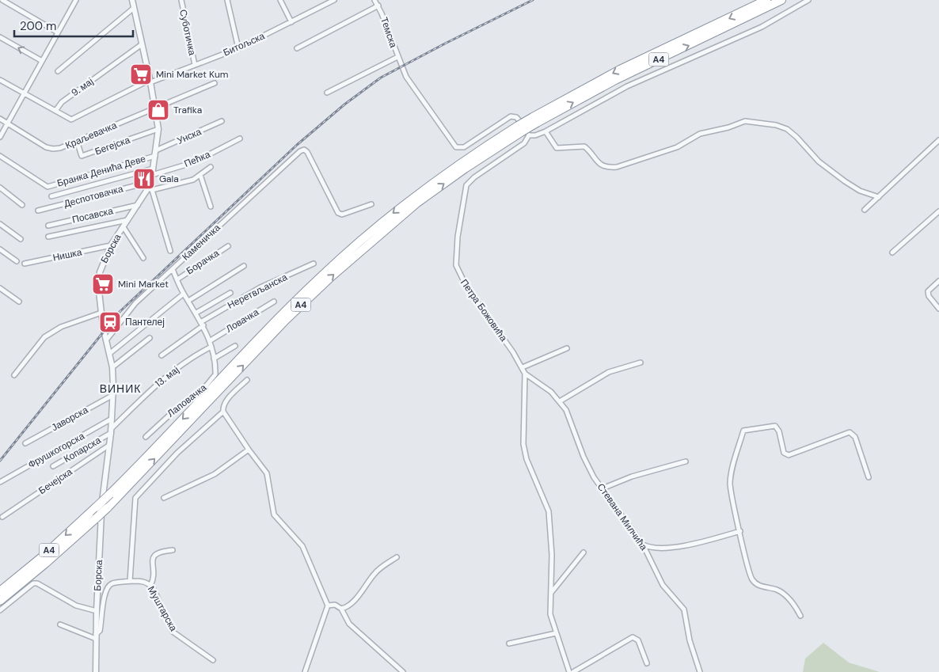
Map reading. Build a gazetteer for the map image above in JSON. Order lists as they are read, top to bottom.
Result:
{
  "streets": {
    "highway": ["A4"],
    "street": [
      "Суботичка",
      "Темска",
      "Битољска",
      "9. мај",
      "Краљевачка",
      "Унска",
      "Бегејска",
      "Пећка",
      "Бранка Денића Деве",
      "Деспотовачка",
      "Посавска",
      "Каменичка",
      "Борска",
      "Нишка",
      "Борачка",
      "Неретвљанска",
      "Петра Божовића",
      "Ловачка",
      "13. мај",
      "Лаповачка",
      "Јаворска",
      "Копарска",
      "Фрушкогорска",
      "Бечејска",
      "Стевана Милчића",
      "Муштарска"
    ]
  },
  "crossings": [
    ["Суботичка", "Битољска"],
    ["Темска", "A4"],
    ["Темска", "Петра Божовића"],
    ["Битољска", "9. мај"],
    ["Битољска", "Борска"],
    ["A4", "Петра Божовића"],
    ["9. мај", "Борска"],
    ["Краљевачка", "Бегејска"],
    ["Краљевачка", "Борска"],
    ["Унска", "Бранка Денића Деве"],
    ["Унска", "Борска"],
    ["Бегејска", "Борска"],
    ["Пећка", "Борска"],
    ["Бранка Денића Деве", "Борска"],
    ["Деспотовачка", "Борска"],
    ["Посавска", "Борска"],
    ["Каменичка", "Борска"],
    ["Каменичка", "Лаповачка"],
    ["Борска", "Нишка"],
    ["Борска", "13. мај"],
    ["Борска", "Јаворска"],
    ["Борска", "Копарска"],
    ["Борска", "Фрушкогорска"],
    ["Борска", "Бечејска"],
    ["Борска", "Муштарска"],
    ["Борачка", "Лаповачка"],
    ["Неретвљанска", "Лаповачка"],
    ["Петра Божовића", "Стевана Милчића"],
    ["Ловачка", "Лаповачка"],
    ["13. мај", "Лаповачка"],
    ["13. мај", "Копарска"]
  ],
  "districts": ["ВИНИК"],
  "places": {
    "supermarket": ["Mini Market Kum", "Mini Market"],
    "shop": ["Trafika"],
    "restaurant": ["Gala"],
    "station": ["Пантелеј"]
  },
  "scale_bar": "200 m"
}
